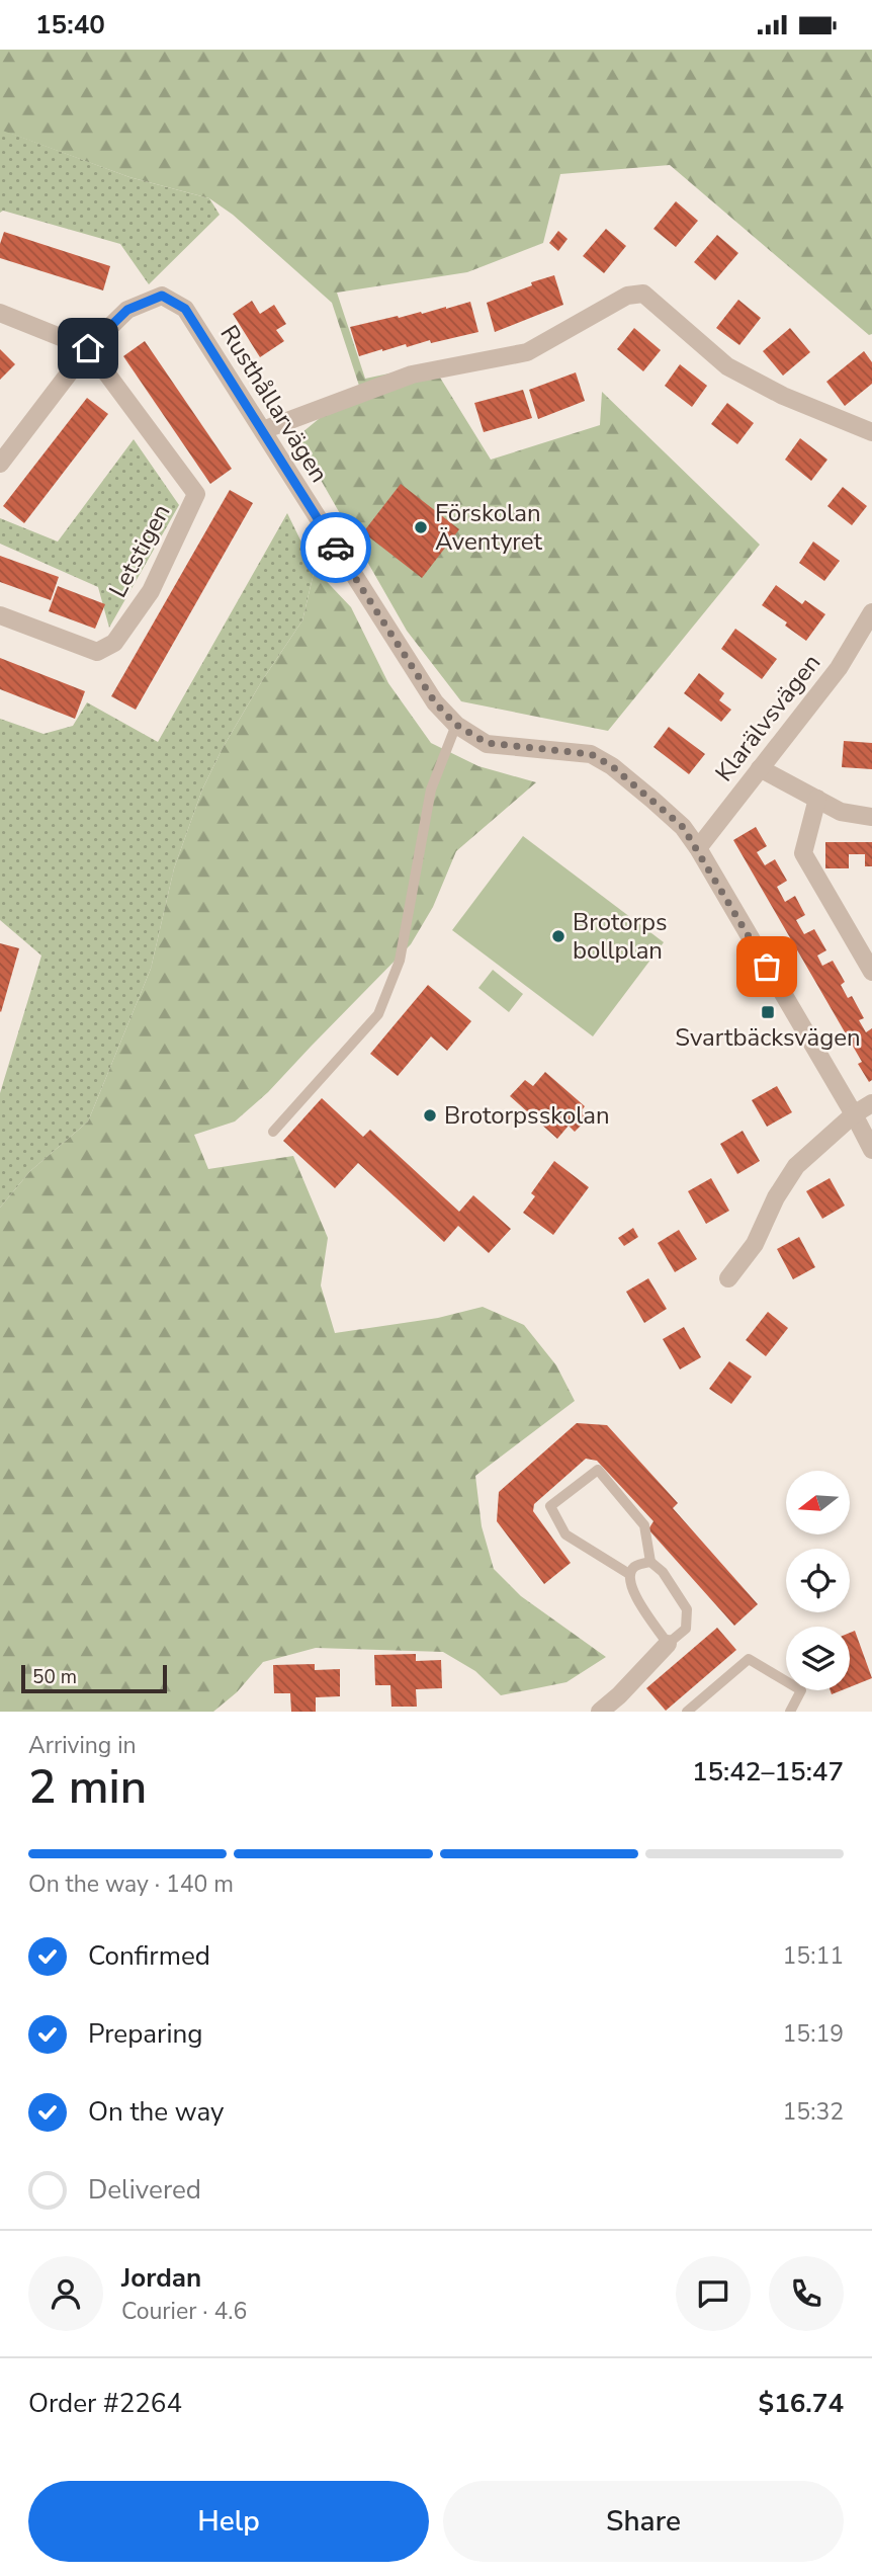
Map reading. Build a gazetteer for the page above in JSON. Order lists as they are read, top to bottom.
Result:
{
  "streets": {
    "street": ["Rusthållarvägen", "Letstigen", "Klarälvsvägen"]
  },
  "crossings": [
    ["Rusthållarvägen", "Letstigen"],
    ["Rusthållarvägen", "Klarälvsvägen"]
  ],
  "places": {
    "other": ["Förskolan Äventyret", "Brotorps bollplan", "Brotorpsskolan"],
    "transit": ["Svartbäcksvägen"]
  },
  "scale_bar": "50 m",
  "north": "left",
  "page": {
    "status": "15:40",
    "scale": "50 m",
    "heading": ["2 min", "Arriving in", "15:42–15:47"],
    "panel": [
      "Jordan",
      "Courier · 4.6",
      "Order #2264",
      "$16.74"
    ],
    "bar": "On the way · 140 m",
    "list": [
      ["Confirmed", "15:11"],
      ["Preparing", "15:19"],
      ["On the way", "15:32"],
      "Delivered"
    ],
    "buttons": ["Help", "Share"]
  }
}
